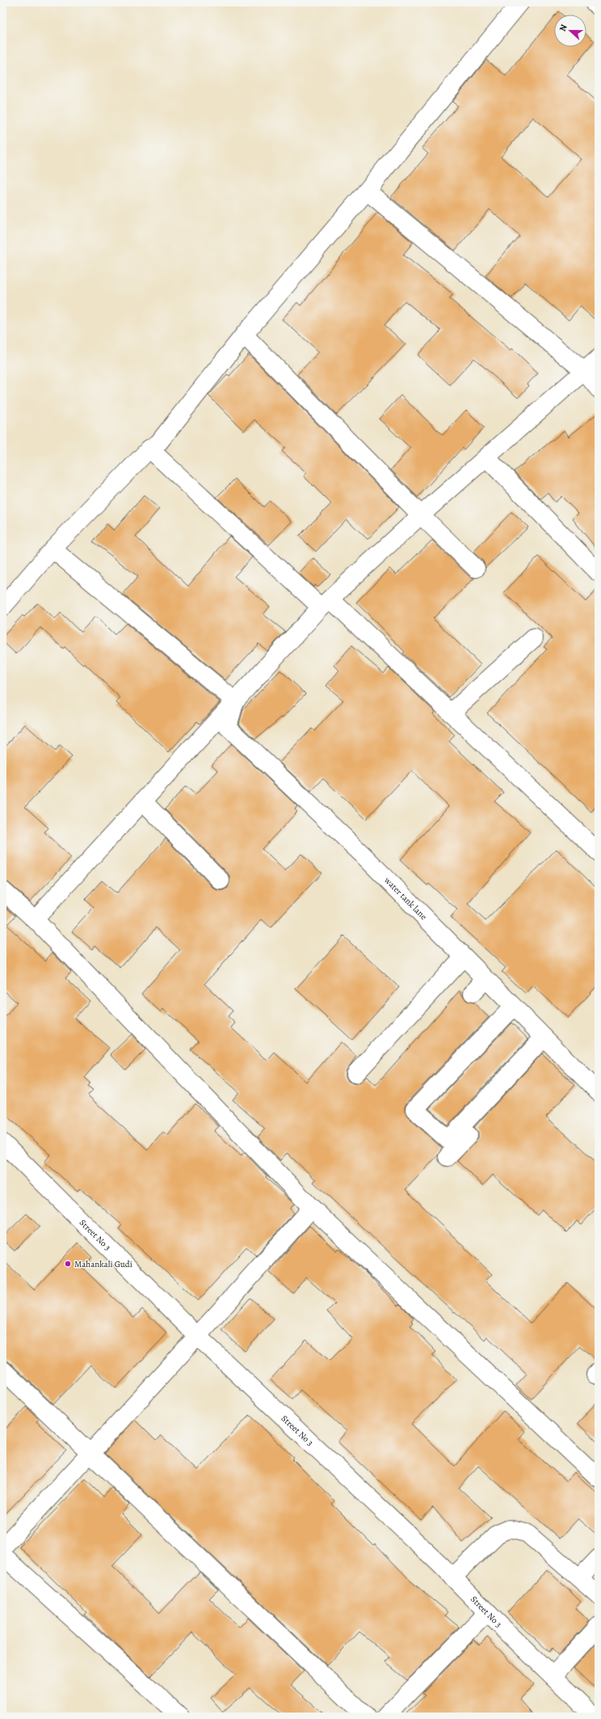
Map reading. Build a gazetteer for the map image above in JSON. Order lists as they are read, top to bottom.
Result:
{
  "streets": {
    "street": ["water tank lane", "Street No 3"]
  },
  "places": ["Mahankali Gudi"],
  "north": "left"
}
